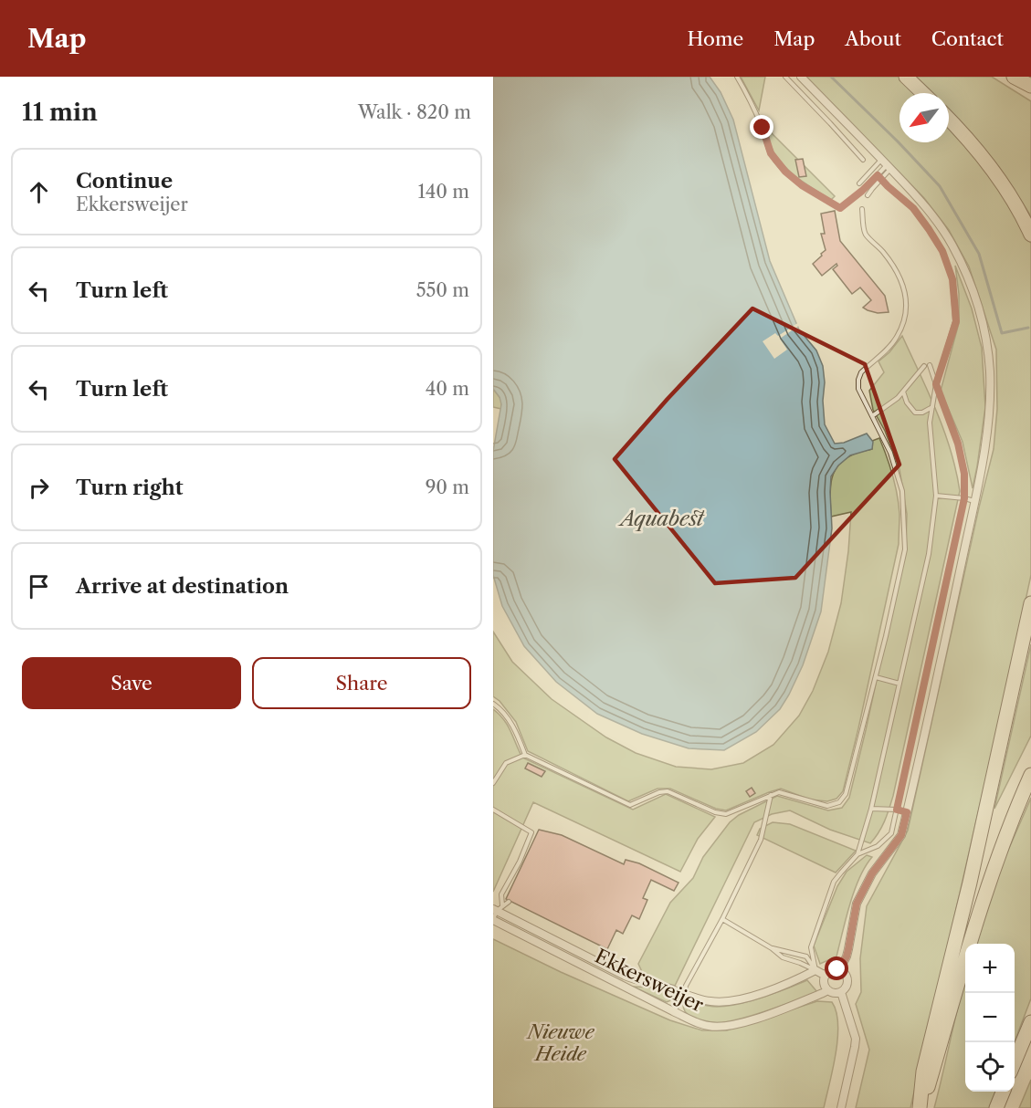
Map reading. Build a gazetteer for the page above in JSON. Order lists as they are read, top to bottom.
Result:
{
  "streets": {
    "street": ["Ekkersweijer"]
  },
  "water": ["Aquabest"],
  "parks": ["Nieuwe Heide"],
  "north": "bottom left",
  "page": {
    "header": "Map",
    "nav": [
      "Home",
      "Map",
      "About",
      "Contact"
    ],
    "heading": ["11 min", "Walk · 820 m"],
    "list": [
      ["Continue", "Ekkersweijer", "140 m"],
      ["Turn left", "550 m"],
      ["Turn left", "40 m"],
      ["Turn right", "90 m"],
      "Arrive at destination"
    ],
    "buttons": ["Save", "Share"],
    "map_buttons": ["+", "−"]
  }
}
